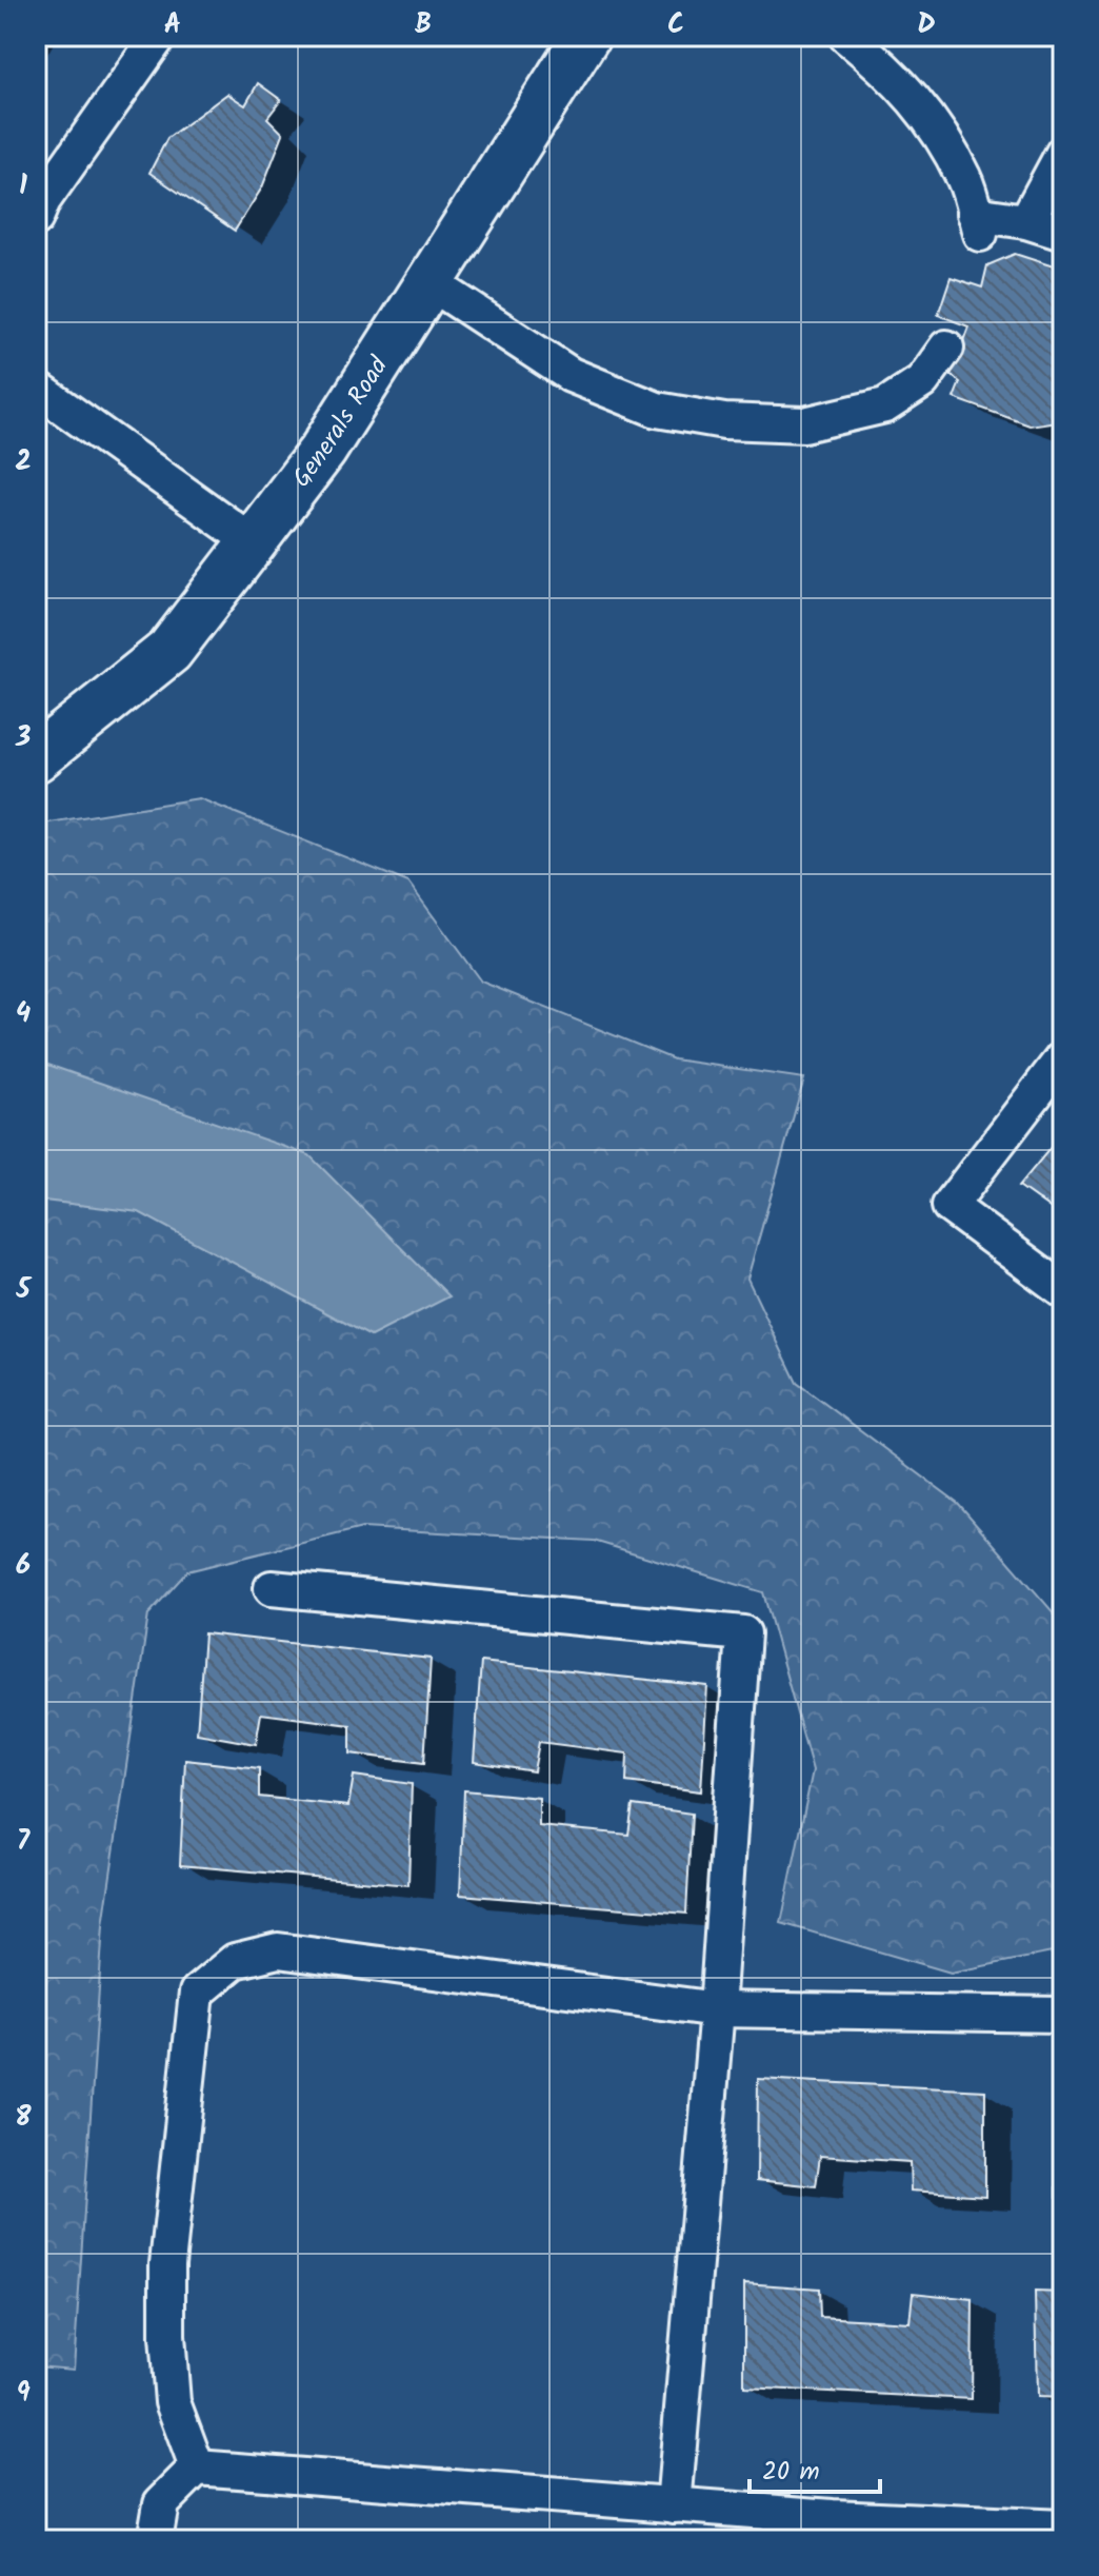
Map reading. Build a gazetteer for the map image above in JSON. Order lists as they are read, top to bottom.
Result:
{
  "streets": {
    "street": ["Generals Road"]
  },
  "scale_bar": "20 m",
  "grid": {
    "columns": [
      "A",
      "B",
      "C",
      "D"
    ],
    "rows": [
      "1",
      "2",
      "3",
      "4",
      "5",
      "6",
      "7",
      "8",
      "9"
    ]
  }
}
